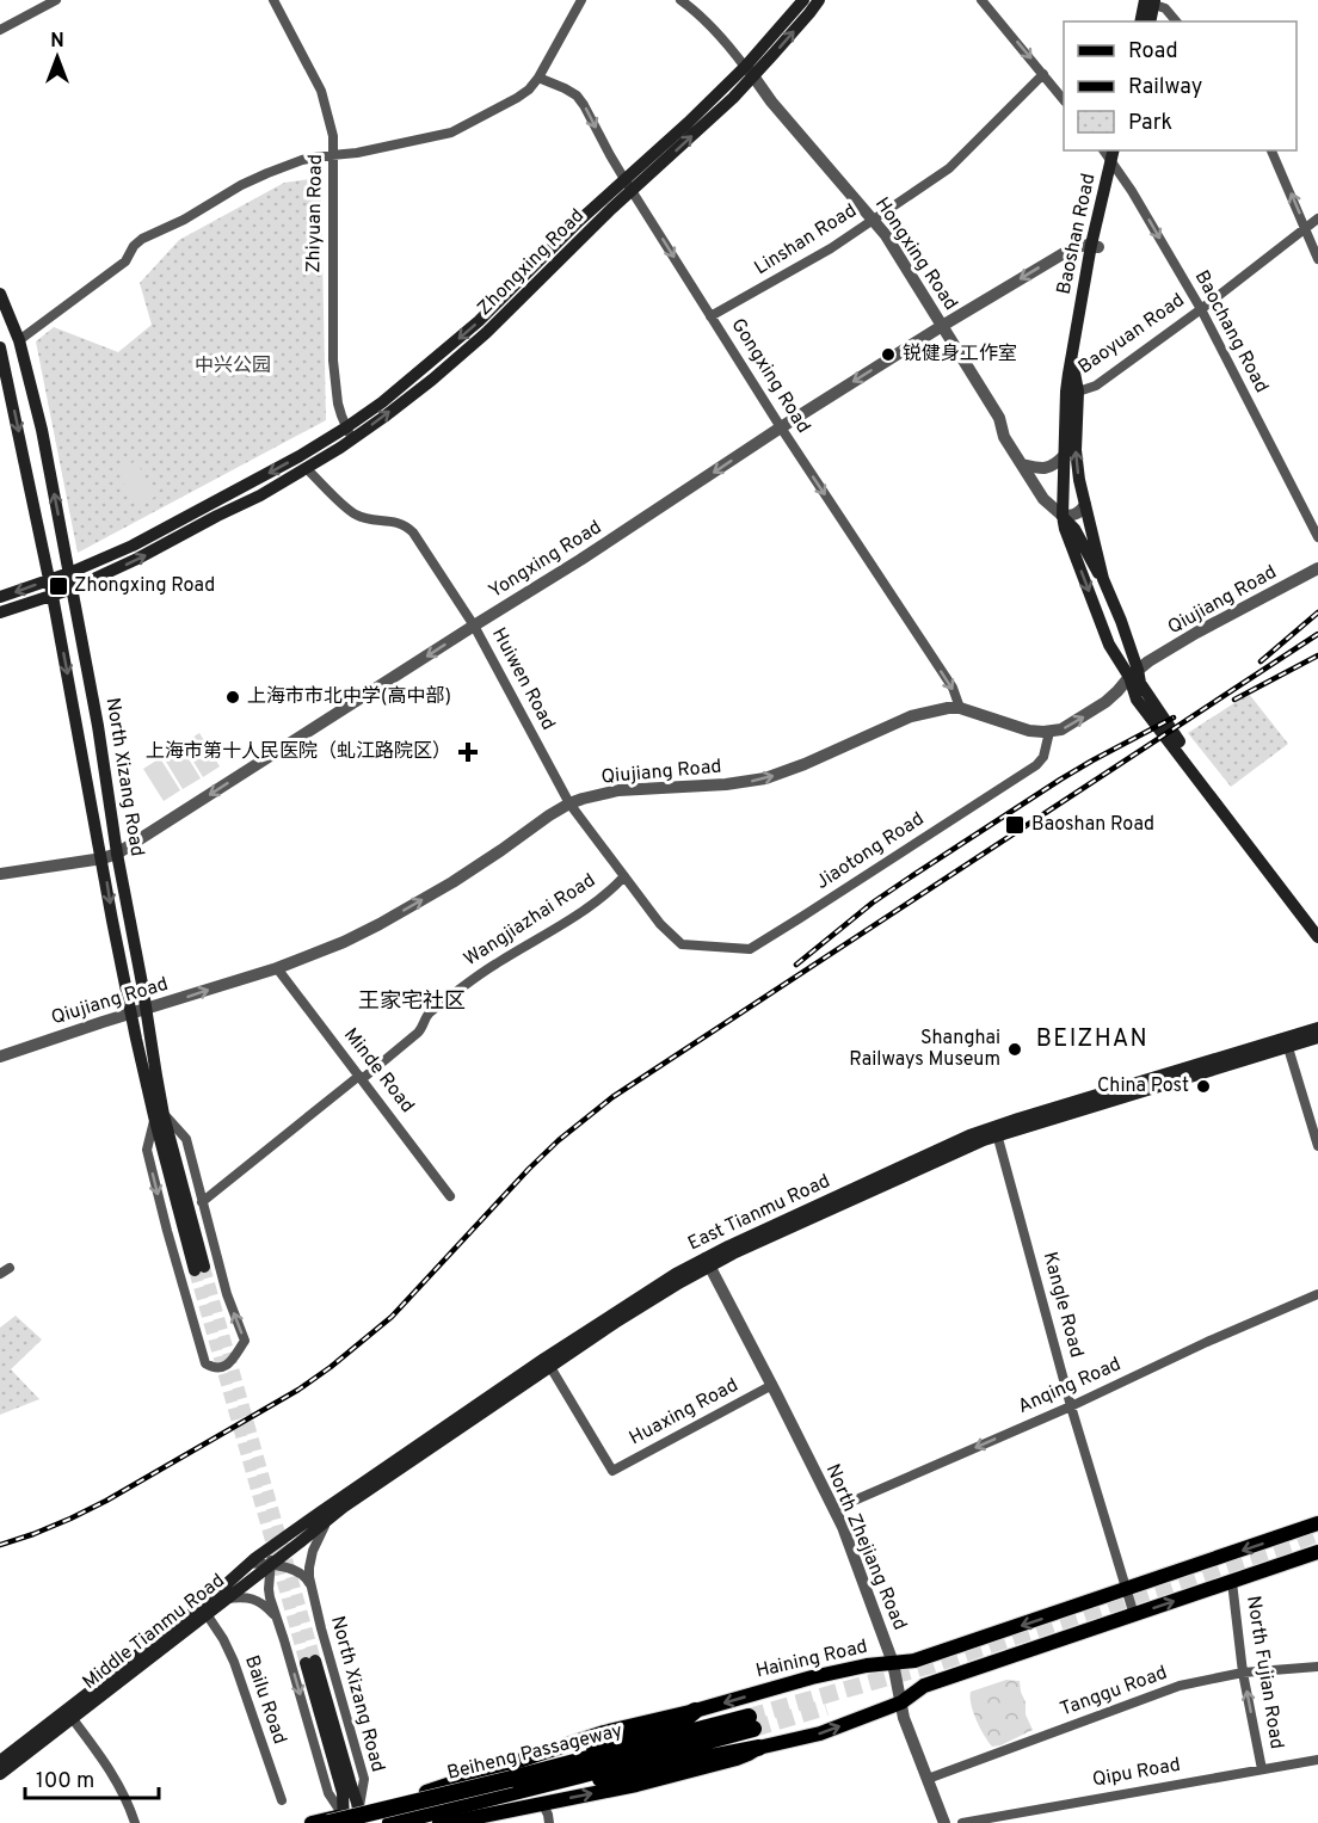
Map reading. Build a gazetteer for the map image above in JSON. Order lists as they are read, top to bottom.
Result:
{
  "streets": {
    "highway": ["Beiheng Passageway"],
    "main road": [
      "Baoshan Road",
      "Zhongxing Road",
      "North Xizang Road",
      "East Tianmu Road",
      "Middle Tianmu Road",
      "Haining Road"
    ],
    "street": [
      "Zhiyuan Road",
      "Linshan Road",
      "Hongxing Road",
      "Baochang Road",
      "Baoyuan Road",
      "Gongxing Road",
      "Yongxing Road",
      "Qiujiang Road",
      "Huiwen Road",
      "Jiaotong Road",
      "Wangjiazhai Road",
      "Minde Road",
      "Kangle Road",
      "Anqing Road",
      "Huaxing Road",
      "North Zhejiang Road",
      "North Fujian Road",
      "Tanggu Road",
      "Bailu Road",
      "Qipu Road"
    ]
  },
  "crossings": [
    ["Zhiyuan Road", "Zhongxing Road"],
    ["Baoshan Road", "Hongxing Road"],
    ["Baoshan Road", "Baochang Road"],
    ["Baoshan Road", "Baoyuan Road"],
    ["Baoshan Road", "Yongxing Road"],
    ["Baoshan Road", "Qiujiang Road"],
    ["Linshan Road", "Hongxing Road"],
    ["Linshan Road", "Gongxing Road"],
    ["Hongxing Road", "Zhongxing Road"],
    ["Hongxing Road", "Yongxing Road"],
    ["Zhongxing Road", "Gongxing Road"],
    ["Zhongxing Road", "Huiwen Road"],
    ["Zhongxing Road", "North Xizang Road"],
    ["Baochang Road", "Baoyuan Road"],
    ["Gongxing Road", "Yongxing Road"],
    ["Gongxing Road", "Qiujiang Road"],
    ["Yongxing Road", "Huiwen Road"],
    ["Yongxing Road", "North Xizang Road"],
    ["Qiujiang Road", "Huiwen Road"],
    ["Qiujiang Road", "North Xizang Road"],
    ["Qiujiang Road", "Jiaotong Road"],
    ["Qiujiang Road", "Minde Road"],
    ["Huiwen Road", "Jiaotong Road"],
    ["Huiwen Road", "Wangjiazhai Road"],
    ["North Xizang Road", "East Tianmu Road"],
    ["North Xizang Road", "Middle Tianmu Road"],
    ["North Xizang Road", "Haining Road"],
    ["North Xizang Road", "Beiheng Passageway"],
    ["Wangjiazhai Road", "Minde Road"],
    ["East Tianmu Road", "Kangle Road"],
    ["East Tianmu Road", "Huaxing Road"],
    ["East Tianmu Road", "North Zhejiang Road"],
    ["East Tianmu Road", "Middle Tianmu Road"],
    ["Kangle Road", "Anqing Road"],
    ["Kangle Road", "Haining Road"],
    ["Anqing Road", "North Zhejiang Road"],
    ["Huaxing Road", "North Zhejiang Road"],
    ["North Zhejiang Road", "Haining Road"],
    ["North Zhejiang Road", "Tanggu Road"],
    ["Middle Tianmu Road", "Bailu Road"],
    ["Haining Road", "Beiheng Passageway"],
    ["North Fujian Road", "Tanggu Road"],
    ["North Fujian Road", "Qipu Road"]
  ],
  "one_way": [
    "Baochang Road",
    "Gongxing Road",
    "Yongxing Road",
    "Qiujiang Road",
    "Anqing Road",
    "North Fujian Road"
  ],
  "districts": ["王家宅社区", "BEIZHAN"],
  "parks": ["中兴公园"],
  "places": {
    "other": [
      "锐健身工作室",
      "上海市市北中学(高中部)",
      "Shanghai Railways Museum",
      "China Post"
    ],
    "transit": ["Zhongxing Road", "Baoshan Road"],
    "health": ["上海市第十人民医院（虬江路院区）"]
  },
  "legend": ["Road", "Railway", "Park"],
  "scale_bar": "100 m",
  "north": "top"
}
